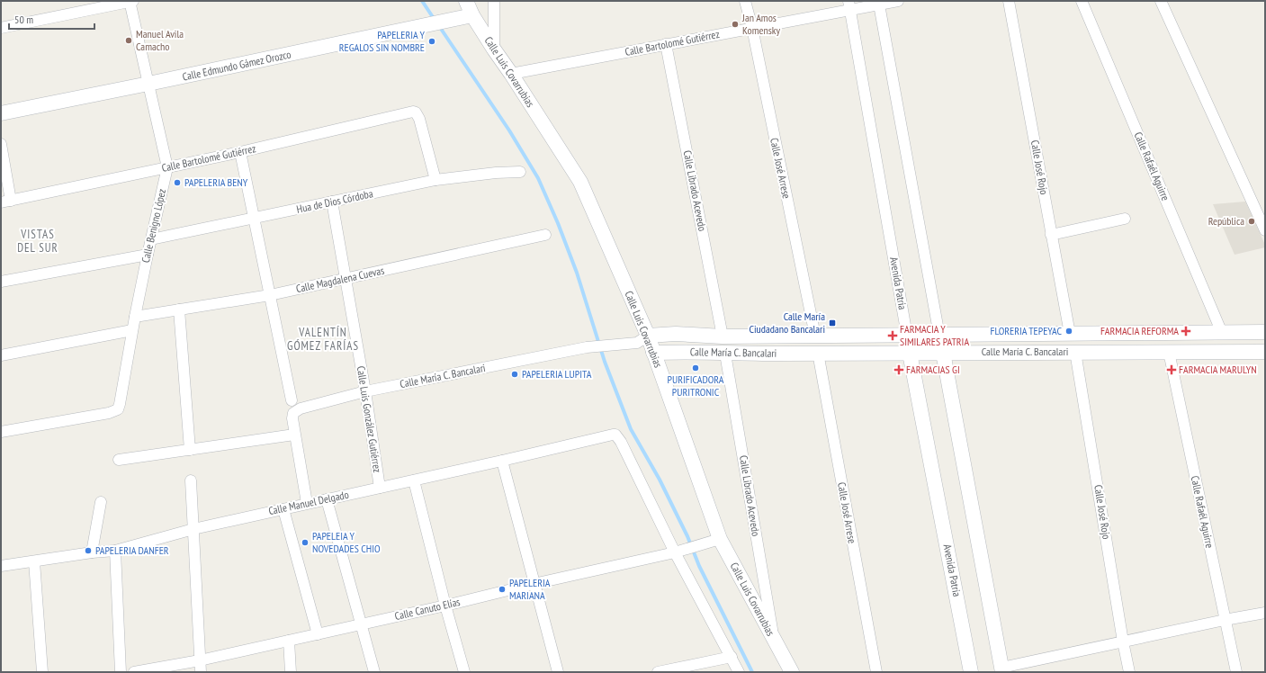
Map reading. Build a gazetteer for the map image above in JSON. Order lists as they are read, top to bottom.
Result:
{
  "streets": {
    "street": [
      "Calle Bartolomé Gutiérrez",
      "Calle Edmundo Gámez Orozco",
      "Calle Luis Covarrubias",
      "Calle Rafaél Aguirre",
      "Calle José Rojo",
      "Calle José Arrese",
      "Calle Librado Acevedo",
      "Hua de Dios Córdoba",
      "Calle Benigno López",
      "Calle Magdalena Cuevas",
      "Avenida Patria",
      "Calle María C. Bancalari",
      "Calle Luis González Gutiérrez",
      "Calle Manuel Delgado",
      "Calle Canuto Elías"
    ]
  },
  "crossings": [
    ["Calle Bartolomé Gutiérrez", "Calle Luis Covarrubias"],
    ["Calle Bartolomé Gutiérrez", "Calle José Arrese"],
    ["Calle Bartolomé Gutiérrez", "Calle Librado Acevedo"],
    ["Calle Bartolomé Gutiérrez", "Hua de Dios Córdoba"],
    ["Calle Bartolomé Gutiérrez", "Calle Benigno López"],
    ["Calle Bartolomé Gutiérrez", "Avenida Patria"],
    ["Calle Edmundo Gámez Orozco", "Calle Luis Covarrubias"],
    ["Calle Edmundo Gámez Orozco", "Calle Benigno López"],
    ["Calle Luis Covarrubias", "Calle Librado Acevedo"],
    ["Calle Luis Covarrubias", "Calle María C. Bancalari"],
    ["Calle Luis Covarrubias", "Calle Canuto Elías"],
    ["Calle Rafaél Aguirre", "Calle María C. Bancalari"],
    ["Calle José Rojo", "Calle María C. Bancalari"],
    ["Calle José Arrese", "Calle María C. Bancalari"],
    ["Calle Librado Acevedo", "Calle María C. Bancalari"],
    ["Hua de Dios Córdoba", "Calle Benigno López"],
    ["Hua de Dios Córdoba", "Calle Luis González Gutiérrez"],
    ["Calle Benigno López", "Calle Magdalena Cuevas"],
    ["Calle Magdalena Cuevas", "Calle Luis González Gutiérrez"],
    ["Avenida Patria", "Calle María C. Bancalari"],
    ["Calle María C. Bancalari", "Calle Luis González Gutiérrez"],
    ["Calle Luis González Gutiérrez", "Calle Manuel Delgado"],
    ["Calle Manuel Delgado", "Calle Canuto Elías"]
  ],
  "districts": ["VISTAS DEL SUR", "VALENTÍN GÓMEZ FARÍAS"],
  "places": {
    "other": [
      "Jan Amos Komensky",
      "Manuel Avila Camacho",
      "PAPELERIA Y REGALOS SIN NOMBRE",
      "PAPELERIA BENY",
      "República",
      "FLORERIA TEPEYAC",
      "PURIFICADORA PURITRONIC",
      "PAPELERIA LUPITA",
      "PAPELEIA Y NOVEDADES CHIO",
      "PAPELERIA DANFER",
      "PAPELERIA MARIANA"
    ],
    "transit": ["Calle María Ciudadano Bancalari"],
    "health": [
      "FARMACIA REFORMA",
      "FARMACIA Y SIMILARES PATRIA",
      "FARMACIAS GI",
      "FARMACIA MARULYN"
    ]
  },
  "scale_bar": "50 m"
}
